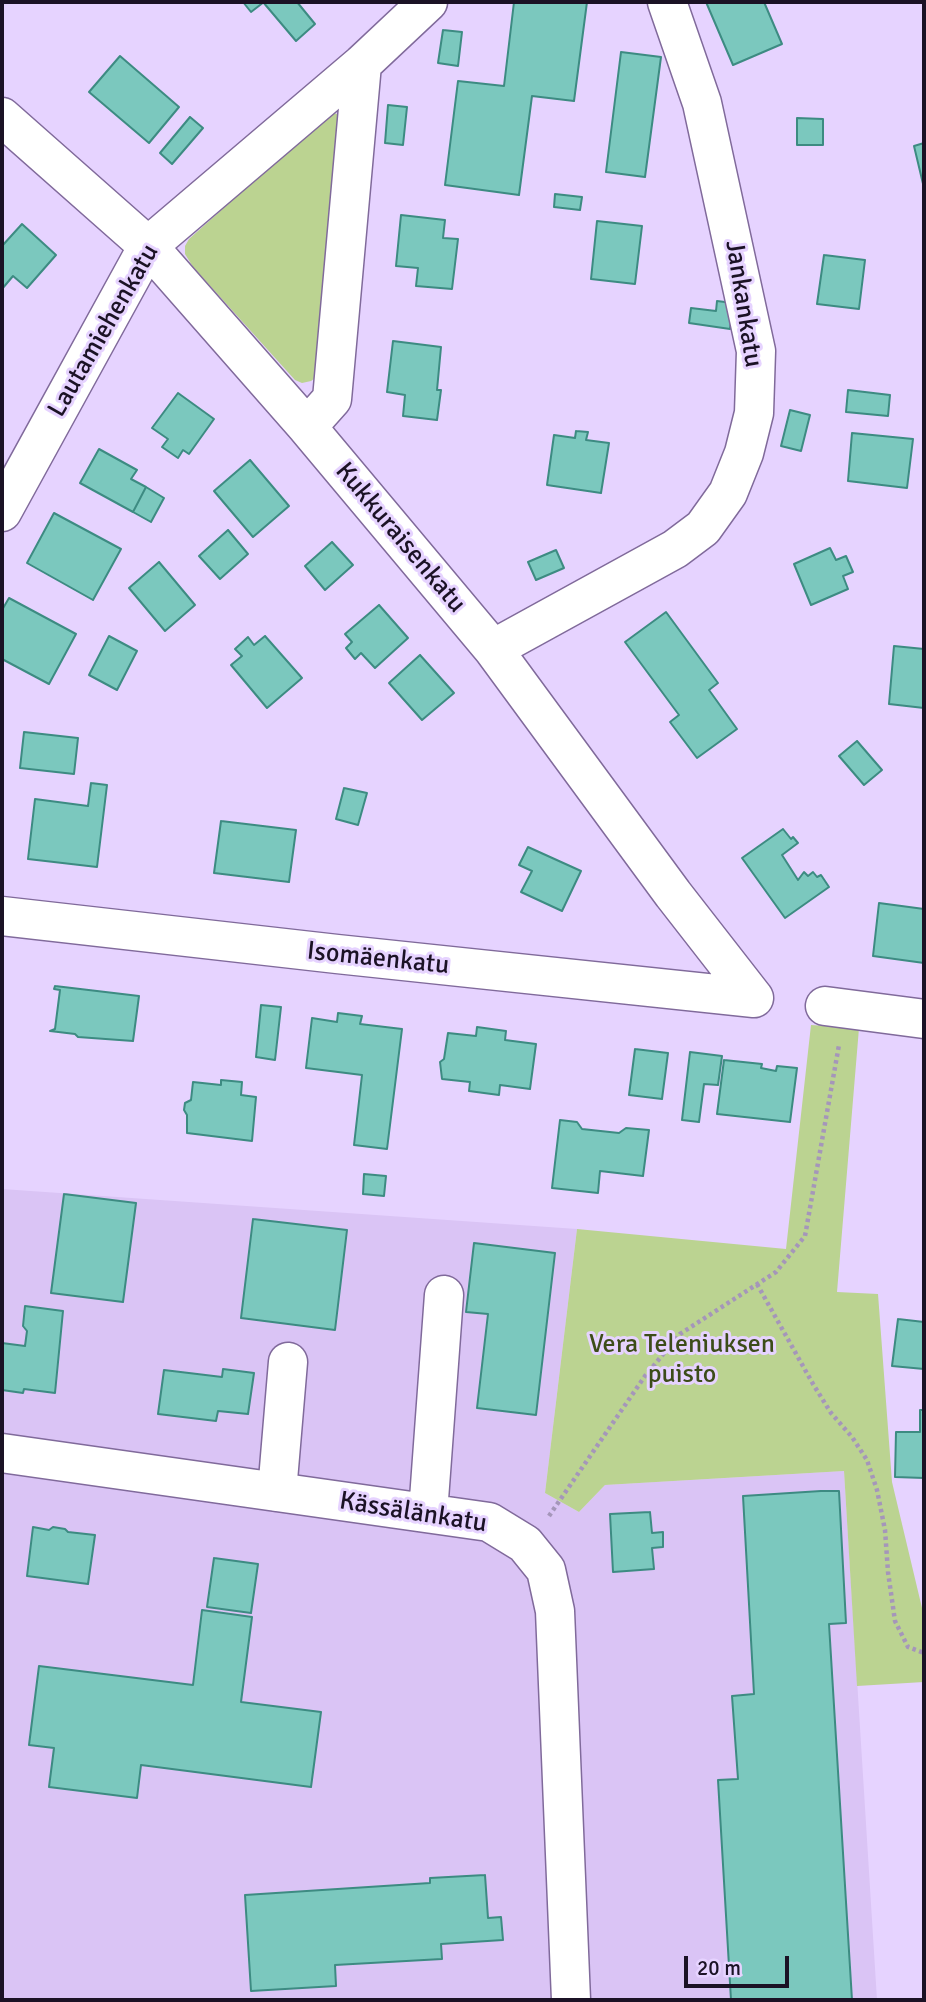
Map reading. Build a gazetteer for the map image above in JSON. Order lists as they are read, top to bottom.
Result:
{
  "streets": {
    "street": [
      "Jankankatu",
      "Lautamiehenkatu",
      "Kukkuraisenkatu",
      "Isomäenkatu",
      "Kässälänkatu"
    ]
  },
  "crossings": [
    ["Jankankatu", "Kukkuraisenkatu"],
    ["Lautamiehenkatu", "Kukkuraisenkatu"],
    ["Kukkuraisenkatu", "Isomäenkatu"]
  ],
  "parks": ["Vera Teleniuksen puisto"],
  "scale_bar": "20 m"
}
